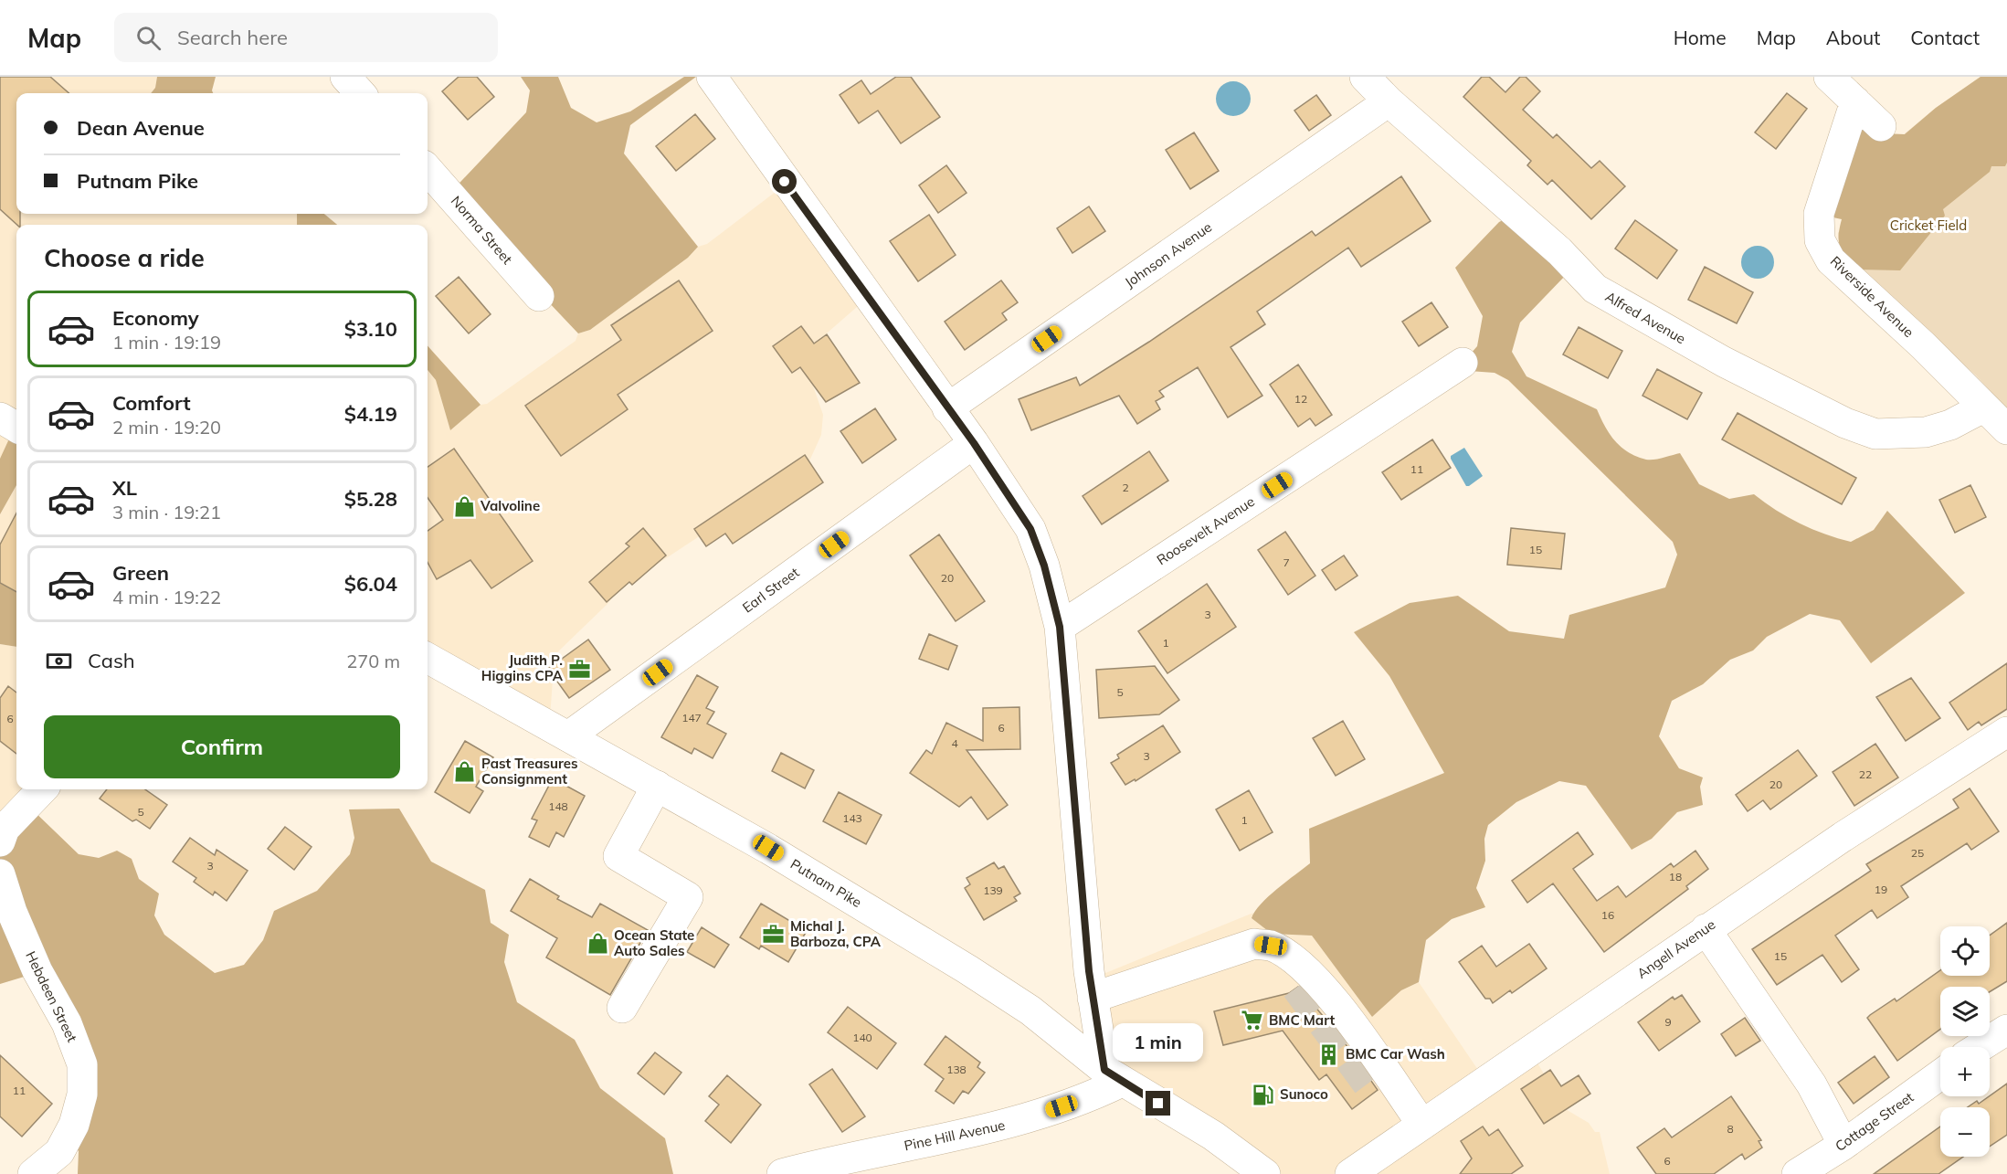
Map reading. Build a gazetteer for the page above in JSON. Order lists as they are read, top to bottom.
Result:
{
  "streets": {
    "street": [
      "Norma Street",
      "Johnson Avenue",
      "Riverside Avenue",
      "Alfred Avenue",
      "Roosevelt Avenue",
      "Earl Street",
      "Putnam Pike",
      "Angell Avenue",
      "Hebdeen Street",
      "Cottage Street",
      "Pine Hill Avenue"
    ]
  },
  "crossings": [
    ["Johnson Avenue", "Alfred Avenue"],
    ["Riverside Avenue", "Alfred Avenue"],
    ["Earl Street", "Putnam Pike"],
    ["Putnam Pike", "Pine Hill Avenue"]
  ],
  "parks": ["Cricket Field"],
  "places": {
    "shop": ["Valvoline", "Past Treasures Consignment", "Ocean State Auto Sales"],
    "office": ["Judith P. Higgins CPA", "Michal J. Barboza, CPA"],
    "supermarket": ["BMC Mart"],
    "building": ["BMC Car Wash"],
    "fuel station": ["Sunoco"]
  },
  "house_numbers": [
    "12",
    "11",
    "2",
    "15",
    "7",
    "20",
    "3",
    "1",
    "5",
    "147",
    "6",
    "6",
    "4",
    "3",
    "22",
    "20",
    "148",
    "5",
    "143",
    "1",
    "25",
    "3",
    "18",
    "19",
    "139",
    "16",
    "15",
    "9",
    "140",
    "138",
    "11",
    "8",
    "6"
  ],
  "page": {
    "header": "Map",
    "search": "Search here",
    "nav": [
      "Home",
      "Map",
      "About",
      "Contact"
    ],
    "banner": ["Dean Avenue", "Putnam Pike"],
    "heading": "Choose a ride",
    "list": [
      {
        "name": "Economy",
        "note": "1 min · 19:19",
        "value": "$3.10"
      },
      {
        "name": "Comfort",
        "note": "2 min · 19:20",
        "value": "$4.19"
      },
      {
        "name": "XL",
        "note": "3 min · 19:21",
        "value": "$5.28"
      },
      {
        "name": "Green",
        "note": "4 min · 19:22",
        "value": "$6.04"
      }
    ],
    "pay": ["Cash", "270 m"],
    "buttons": "Confirm",
    "map_buttons": ["+", "−"],
    "bubble": "1 min"
  }
}
